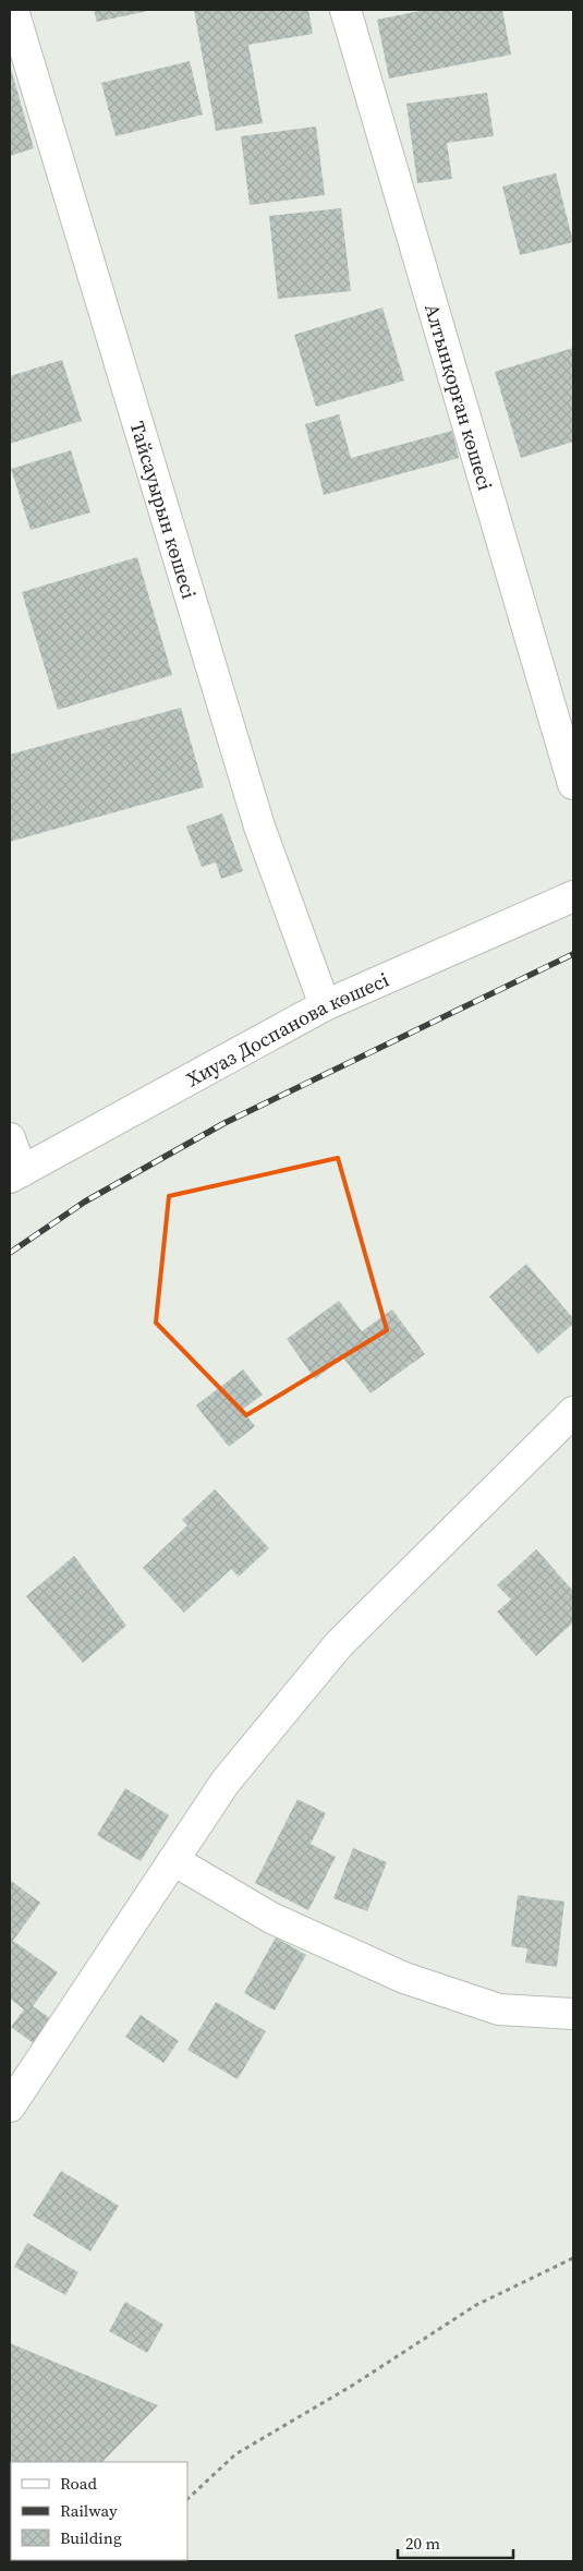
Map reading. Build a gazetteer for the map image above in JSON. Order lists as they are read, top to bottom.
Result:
{
  "streets": {
    "street": ["Алтынқорған көшесі", "Тайсауырын көшесі", "Хиуаз Доспанова көшесі"]
  },
  "crossings": [
    ["Тайсауырын көшесі", "Хиуаз Доспанова көшесі"]
  ],
  "legend": ["Road", "Railway", "Building"],
  "scale_bar": "20 m"
}
